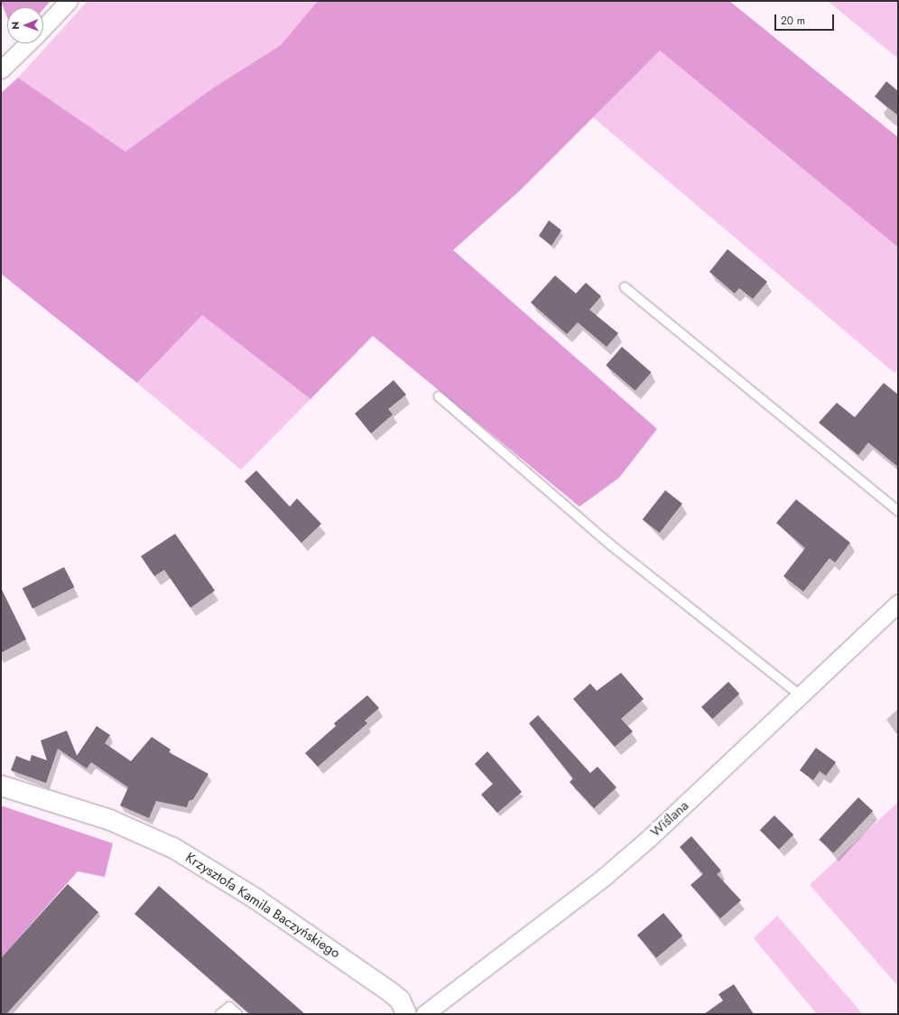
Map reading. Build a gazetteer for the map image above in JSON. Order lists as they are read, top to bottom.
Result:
{
  "streets": {
    "street": ["Wiślana", "Krzysztofa Kamila Baczyńskiego"]
  },
  "scale_bar": "20 m",
  "north": "left"
}
